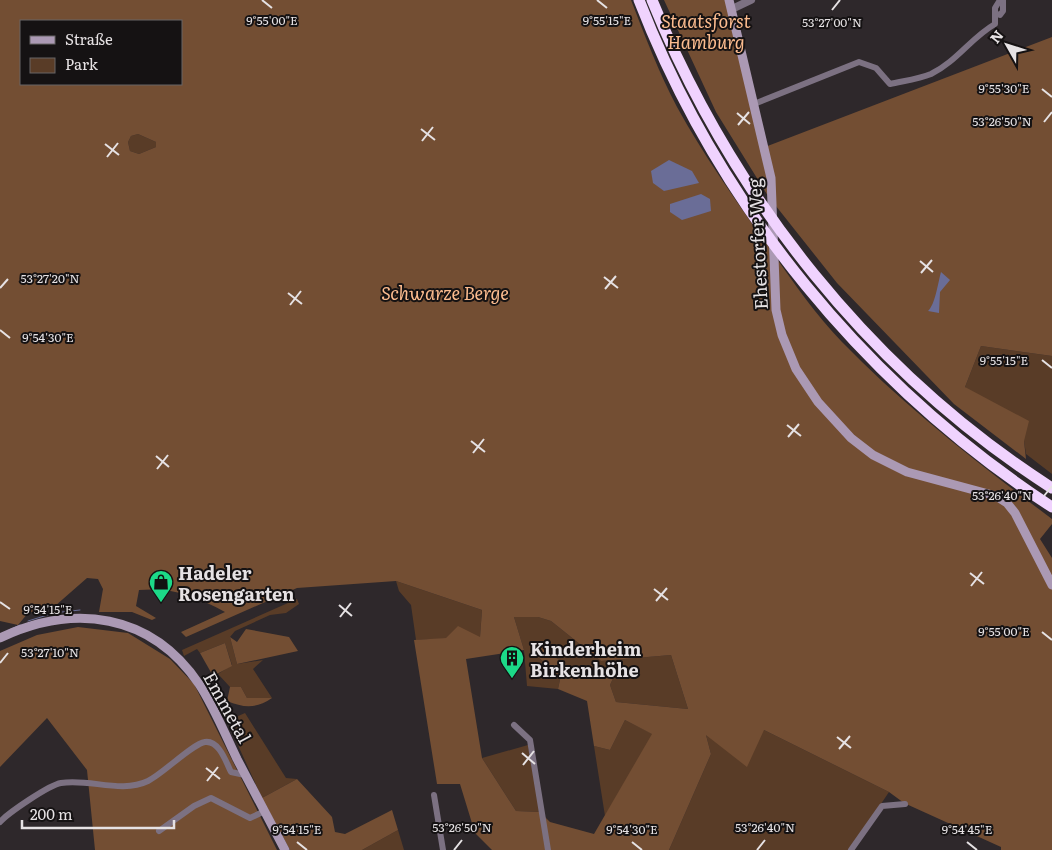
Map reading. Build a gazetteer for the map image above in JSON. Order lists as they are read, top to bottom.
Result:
{
  "streets": {
    "main road": ["Ehestorfer Weg", "Emmetal"]
  },
  "parks": ["Staatsforst Hamburg", "Schwarze Berge"],
  "places": {
    "shop": ["Hadeler Rosengarten"],
    "building": ["Kinderheim Birkenhöhe"]
  },
  "legend": ["Straße", "Park"],
  "scale_bar": "200 m",
  "north": "top left",
  "coordinates": [
    "9°55'15\"E",
    "9°55'00\"E",
    "53°27'00\"N",
    "9°55'30\"E",
    "53°26'50\"N",
    "53°27'20\"N",
    "9°54'30\"E",
    "53°26'40\"N",
    "9°54'15\"E",
    "53°27'10\"N",
    "9°54'45\"E"
  ]
}
